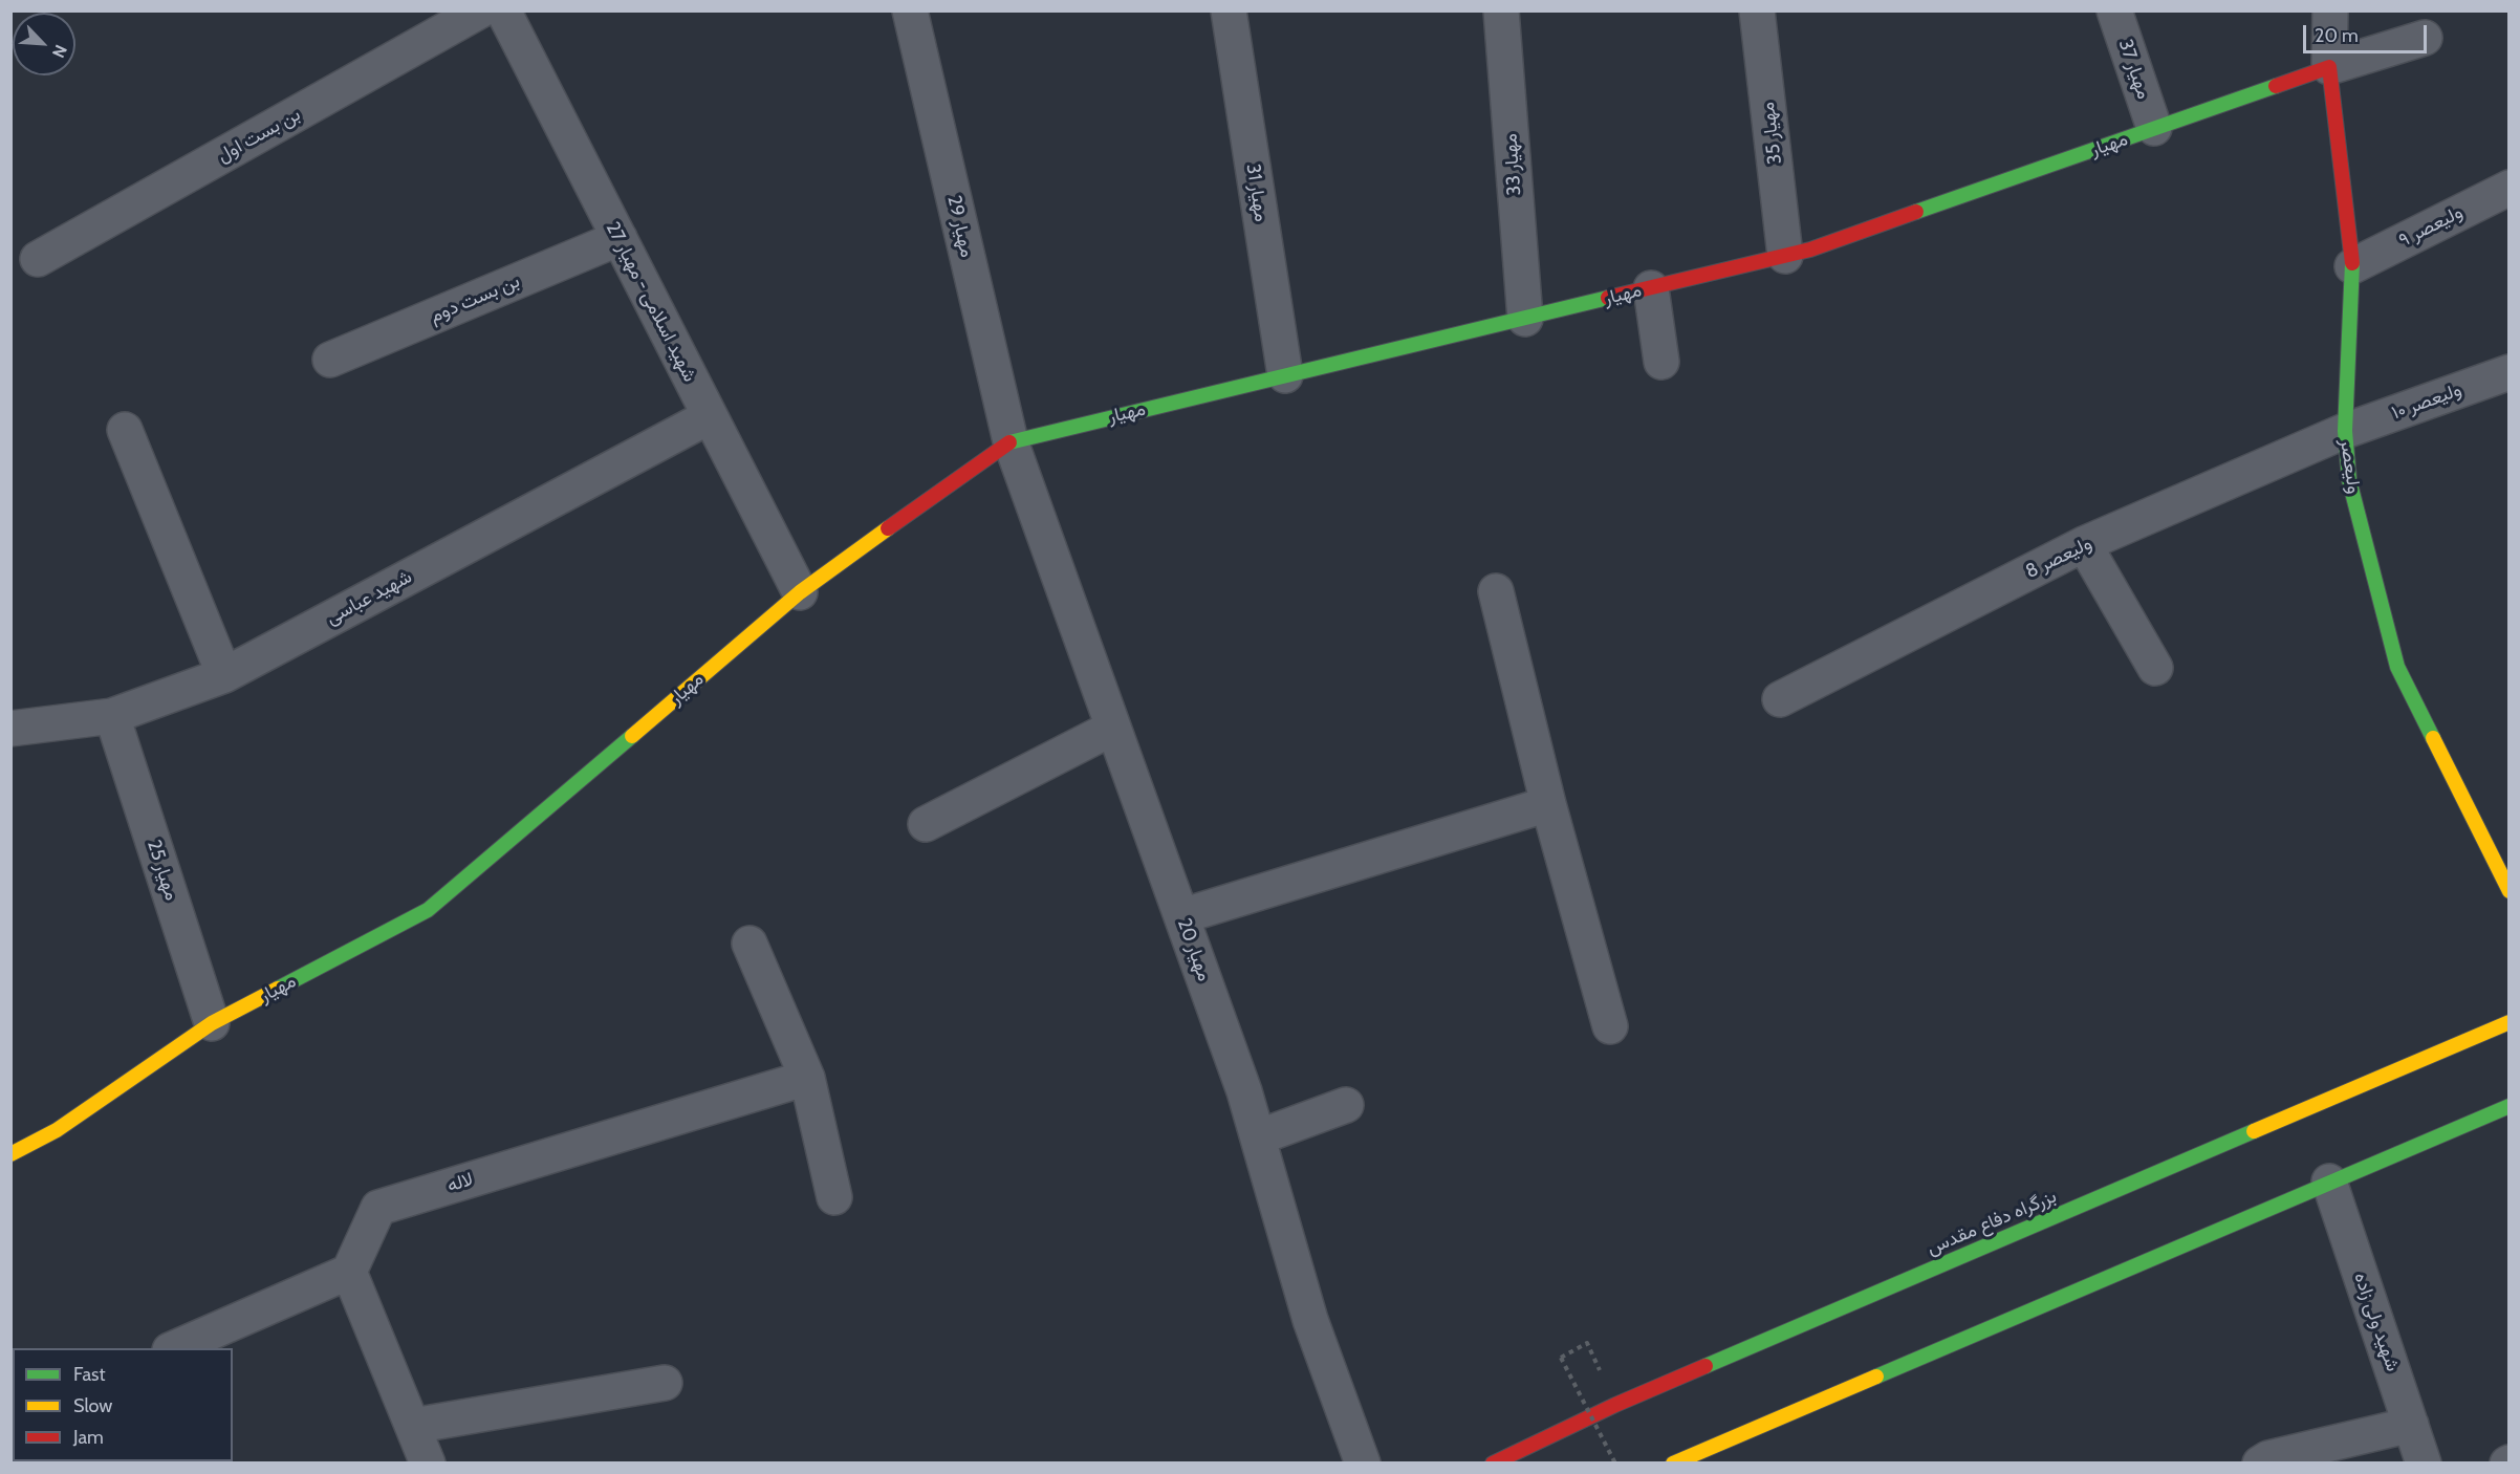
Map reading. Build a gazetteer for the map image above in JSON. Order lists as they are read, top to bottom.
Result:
{
  "streets": {
    "main road": ["مهیار", "ولیعصر", "بزرگراه دفاع مقدس"],
    "street": [
      "مهیار 37",
      "مهیار 35",
      "بن بست اول",
      "مهیار 33",
      "مهیار 31",
      "مهیار 29",
      "ولیعصر ۹",
      "بن بست دوم",
      "شهید اسلامی - مهیار 27",
      "ولیعصر ۱۰",
      "ولیعصر 8",
      "شهید عباسی",
      "مهیار 25",
      "مهیار 20",
      "لاله",
      "شهید ولی زاده"
    ]
  },
  "crossings": [
    ["مهیار 37", "مهیار"],
    ["مهیار 35", "مهیار"],
    ["مهیار", "مهیار 33"],
    ["مهیار", "مهیار 31"],
    ["مهیار", "مهیار 29"],
    ["مهیار", "شهید اسلامی - مهیار 27"],
    ["مهیار", "ولیعصر"],
    ["مهیار", "مهیار 25"],
    ["مهیار", "مهیار 20"],
    ["مهیار 29", "مهیار 20"],
    ["ولیعصر ۹", "ولیعصر"],
    ["بن بست دوم", "شهید اسلامی - مهیار 27"],
    ["شهید اسلامی - مهیار 27", "شهید عباسی"],
    ["ولیعصر ۱۰", "ولیعصر"],
    ["ولیعصر ۱۰", "ولیعصر 8"],
    ["ولیعصر", "ولیعصر 8"],
    ["شهید عباسی", "مهیار 25"]
  ],
  "legend": ["Fast", "Slow", "Jam"],
  "scale_bar": "20 m",
  "north": "bottom right"
}
